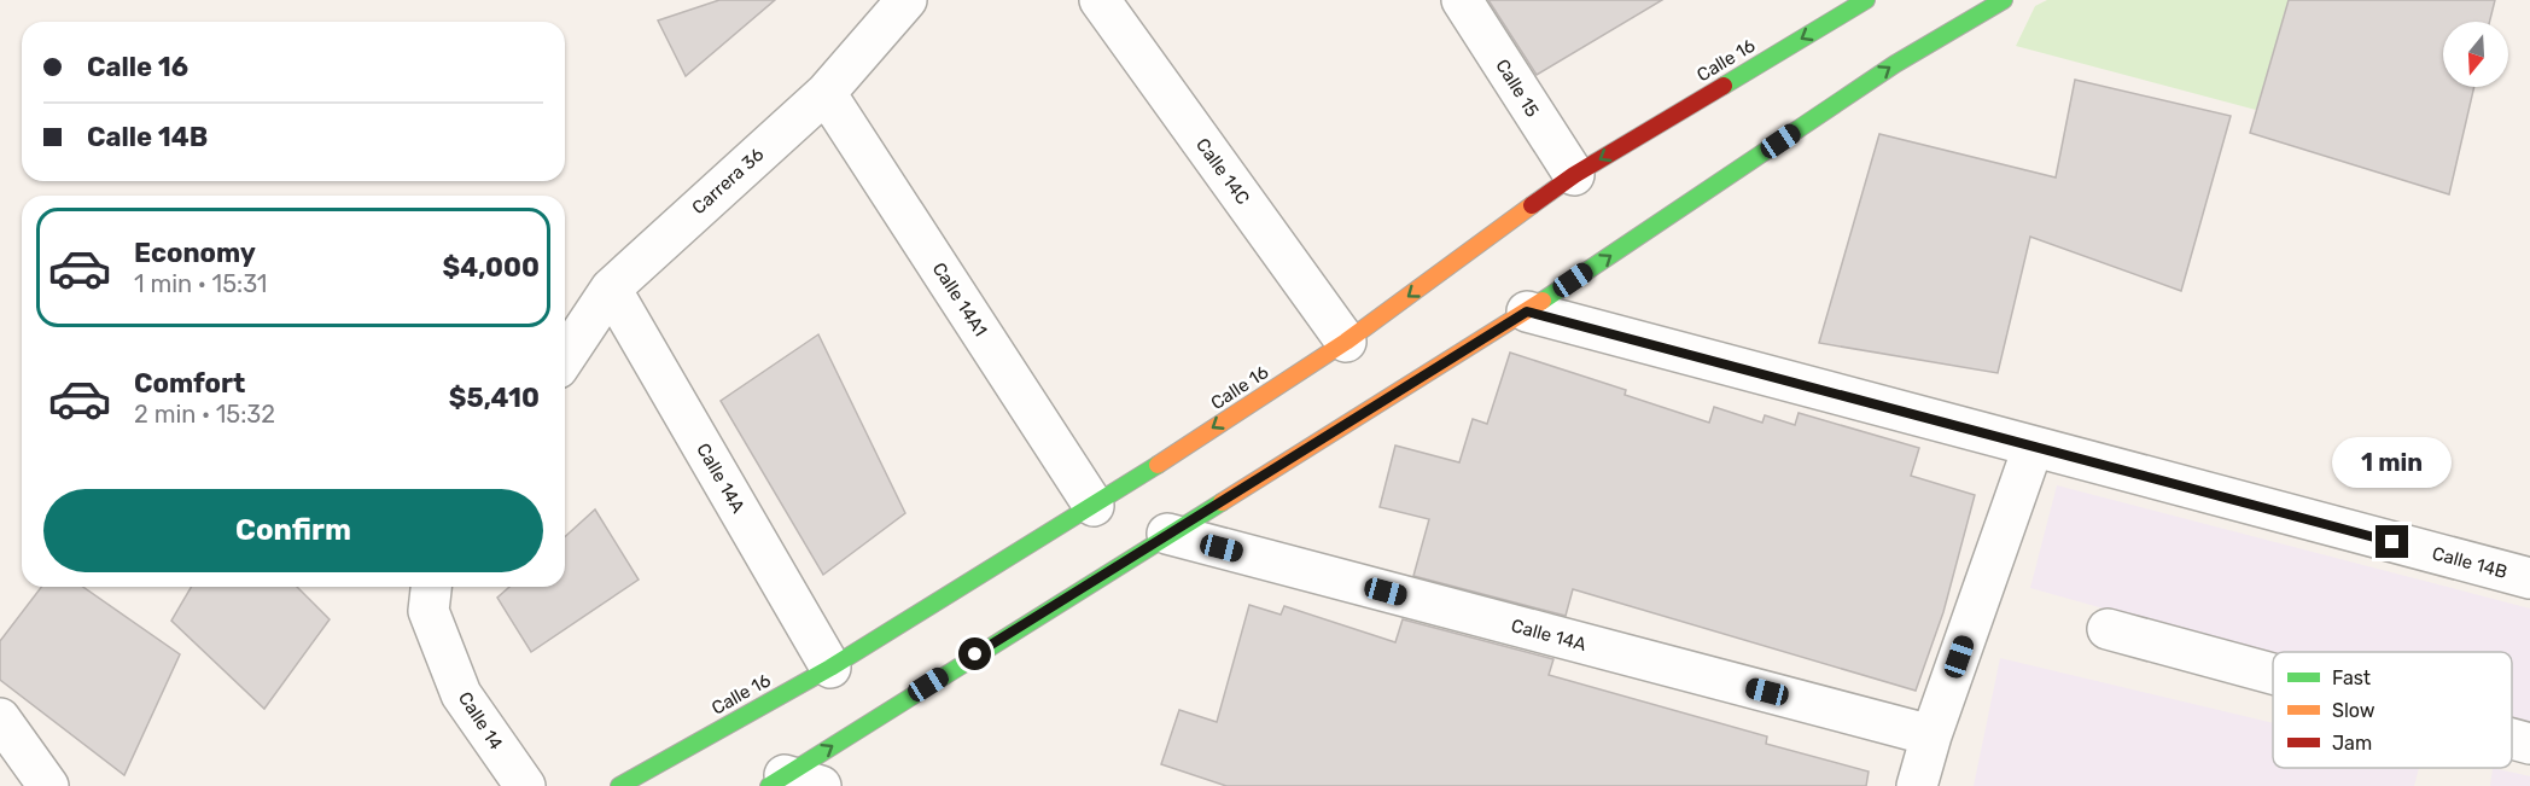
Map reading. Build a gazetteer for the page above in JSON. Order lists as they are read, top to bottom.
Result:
{
  "streets": {
    "street": [
      "Calle 16",
      "Calle 15",
      "Calle 14C",
      "Carrera 36",
      "Calle 14A1",
      "Calle 14A",
      "Calle 14B",
      "Calle 14"
    ]
  },
  "crossings": [
    ["Calle 16", "Calle 15"],
    ["Calle 16", "Calle 14C"],
    ["Calle 16", "Calle 14A1"],
    ["Calle 16", "Calle 14A"],
    ["Carrera 36", "Calle 14A1"],
    ["Carrera 36", "Calle 14A"]
  ],
  "legend": ["Fast", "Slow", "Jam"],
  "north": "bottom",
  "page": {
    "banner": ["Calle 16", "Calle 14B"],
    "list": [
      {
        "name": "Economy",
        "note": "1 min · 15:31",
        "value": "$4,000"
      },
      {
        "name": "Comfort",
        "note": "2 min · 15:32",
        "value": "$5,410"
      }
    ],
    "bubble": "1 min",
    "buttons": "Confirm"
  }
}
